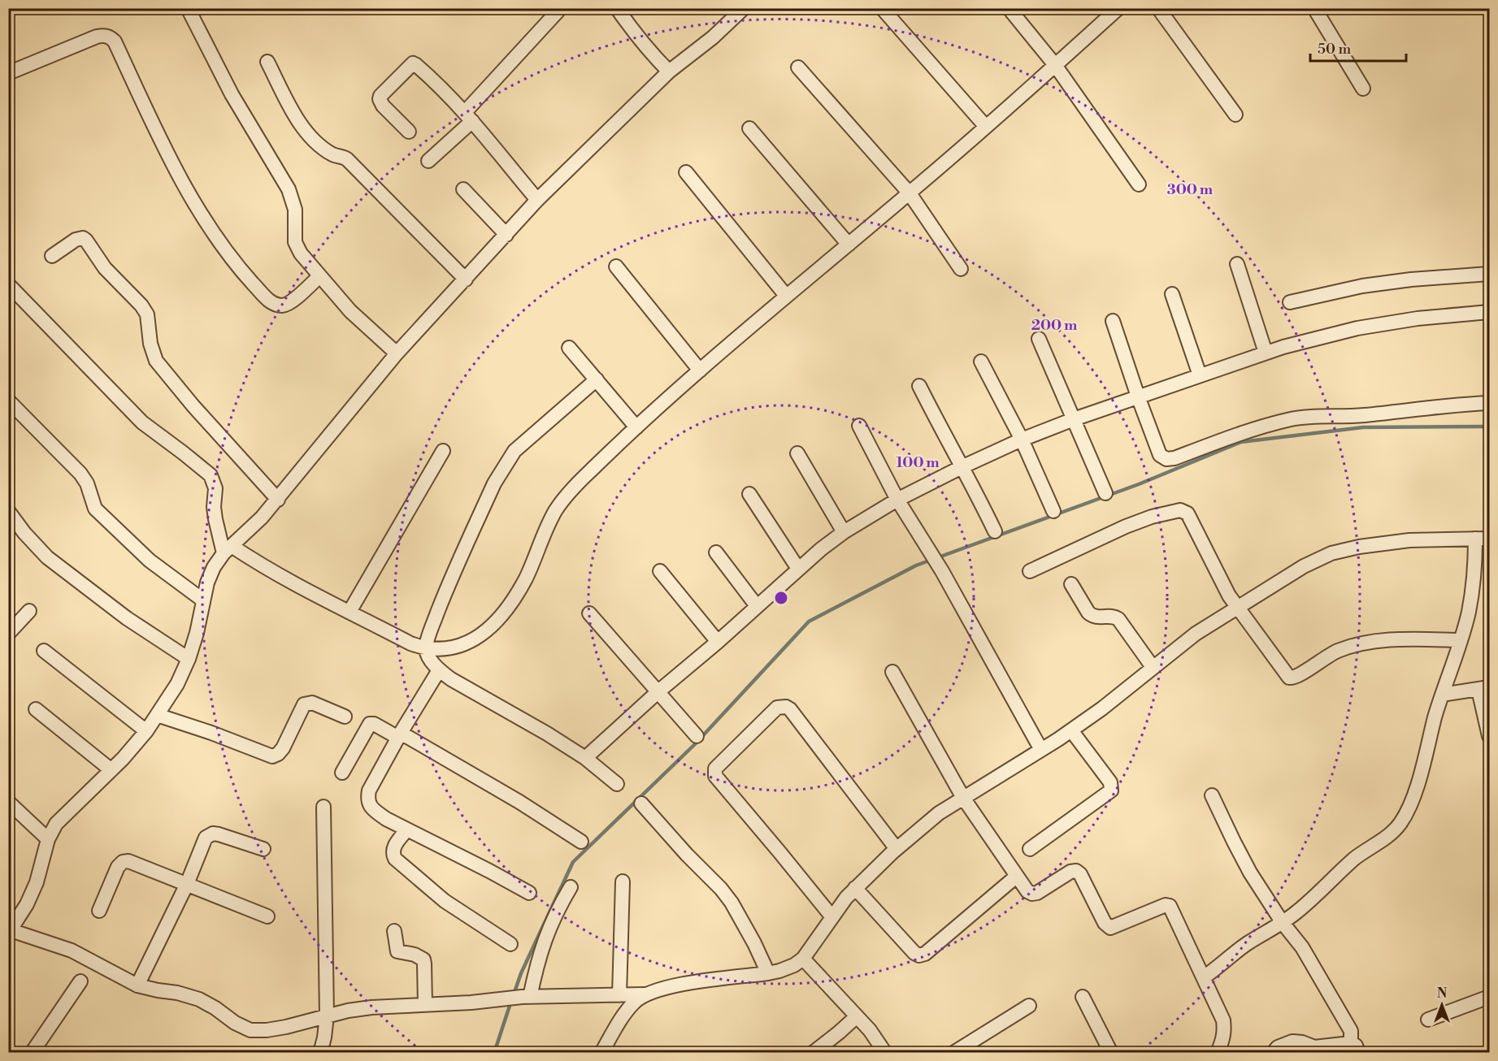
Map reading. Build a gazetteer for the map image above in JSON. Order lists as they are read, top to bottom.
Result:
{
  "scale_bar": "50 m",
  "north": "top",
  "rings": ["300 m", "200 m", "100 m"]
}
